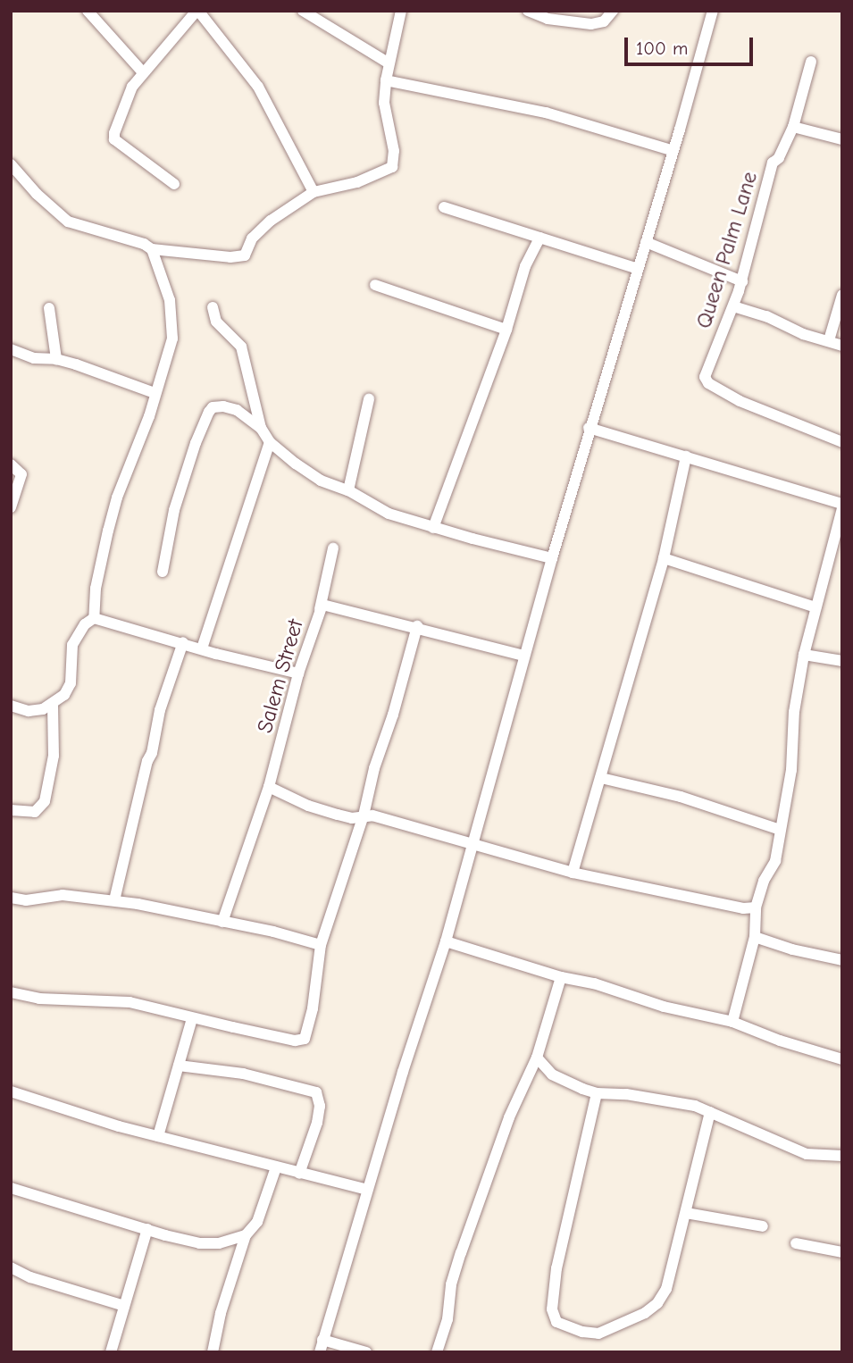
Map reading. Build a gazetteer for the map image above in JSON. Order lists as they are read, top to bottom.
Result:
{
  "streets": {
    "street": ["Queen Palm Lane", "Salem Street"]
  },
  "scale_bar": "100 m"
}
